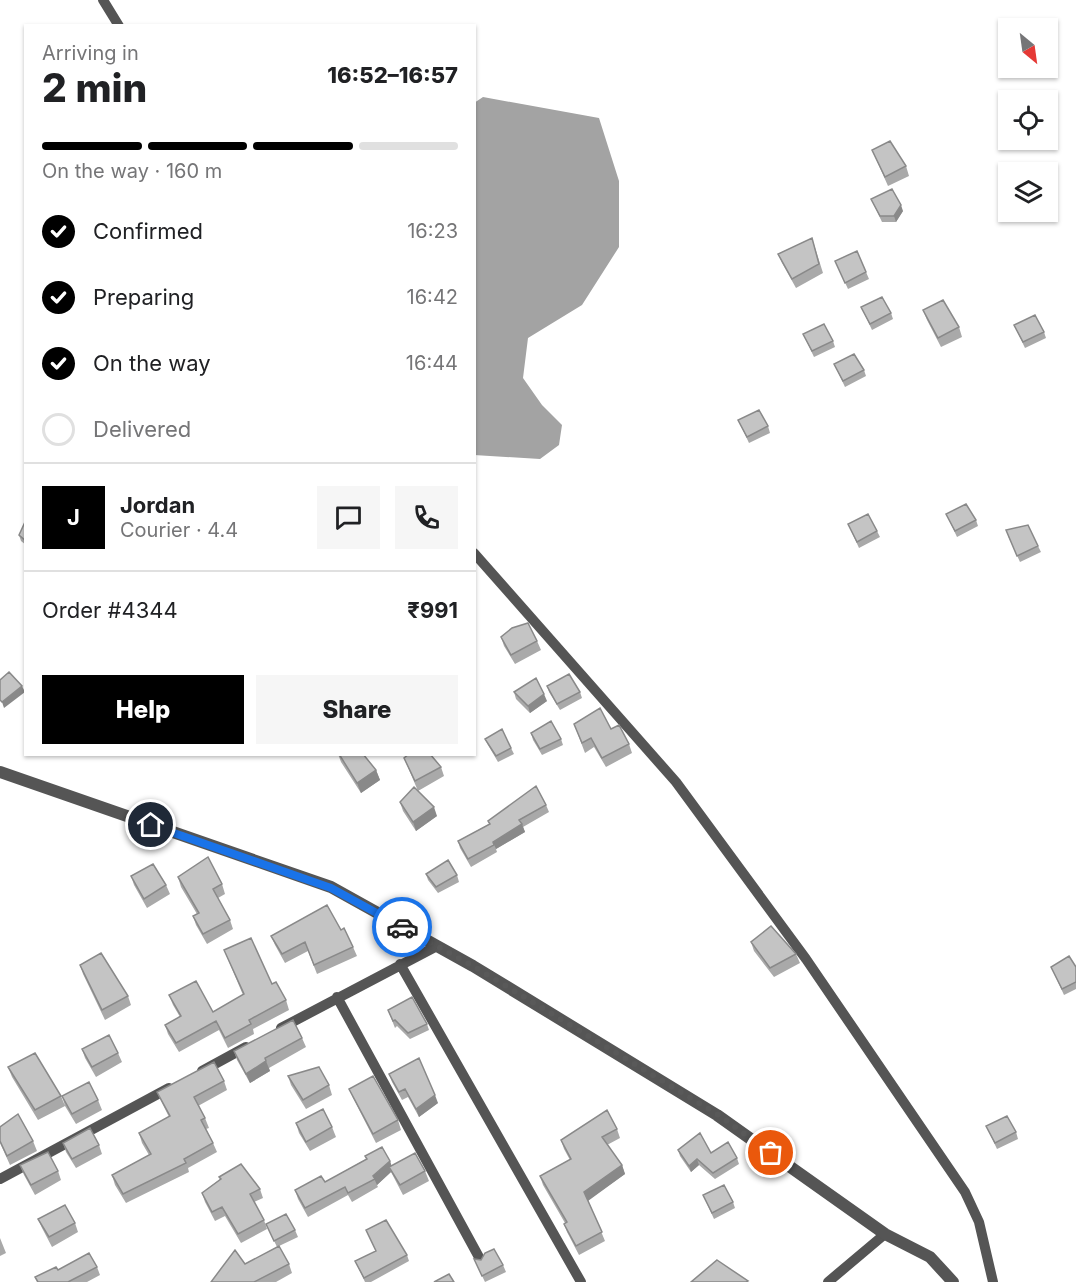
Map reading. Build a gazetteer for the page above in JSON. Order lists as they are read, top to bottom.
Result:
{
  "north": "bottom right",
  "page": {
    "heading": ["2 min", "Arriving in", "16:52–16:57"],
    "panel": [
      "Jordan",
      "Courier · 4.4",
      "Order #4344",
      "₹991"
    ],
    "bar": "On the way · 160 m",
    "list": [
      ["Confirmed", "16:23"],
      ["Preparing", "16:42"],
      ["On the way", "16:44"],
      "Delivered"
    ],
    "round": "J",
    "buttons": ["Help", "Share"]
  }
}
